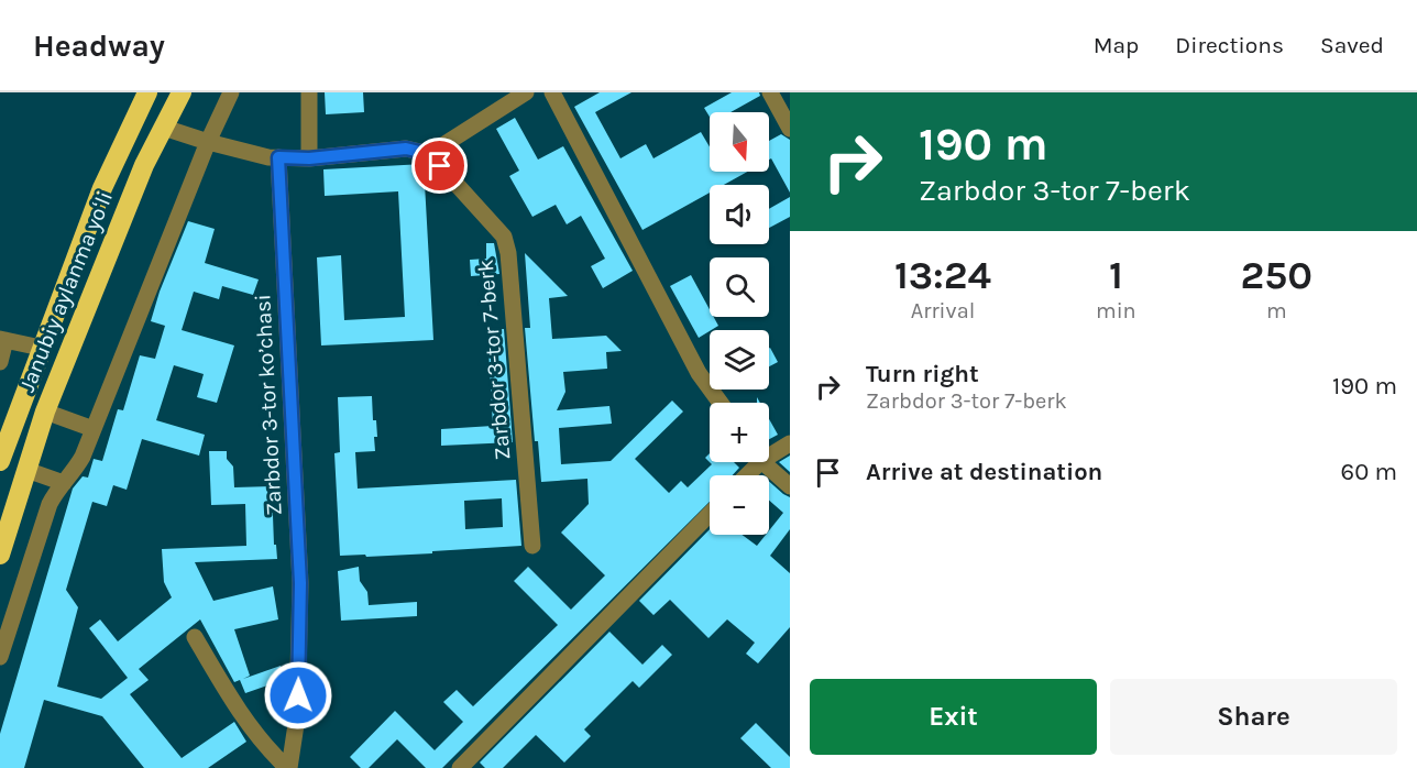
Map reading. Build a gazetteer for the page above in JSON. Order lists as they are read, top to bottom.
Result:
{
  "streets": {
    "highway": ["Janubiy aylanma yoʻli"],
    "street": ["Zarbdor 3-tor 7-berk", "Zarbdor 3-tor koʼchasi"]
  },
  "north": "bottom",
  "page": {
    "header": "Headway",
    "nav": ["Map", "Directions", "Saved"],
    "turn": ["190 m", "Zarbdor 3-tor 7-berk"],
    "map_buttons": ["+", "−"],
    "eta": [
      "13:24",
      "Arrival",
      "1",
      "min",
      "250",
      "m"
    ],
    "list": [
      {
        "name": "Turn right",
        "note": "Zarbdor 3-tor 7-berk",
        "value": "190 m"
      },
      {
        "name": "Arrive at destination",
        "value": "60 m"
      }
    ],
    "buttons": ["Exit", "Share"]
  }
}
